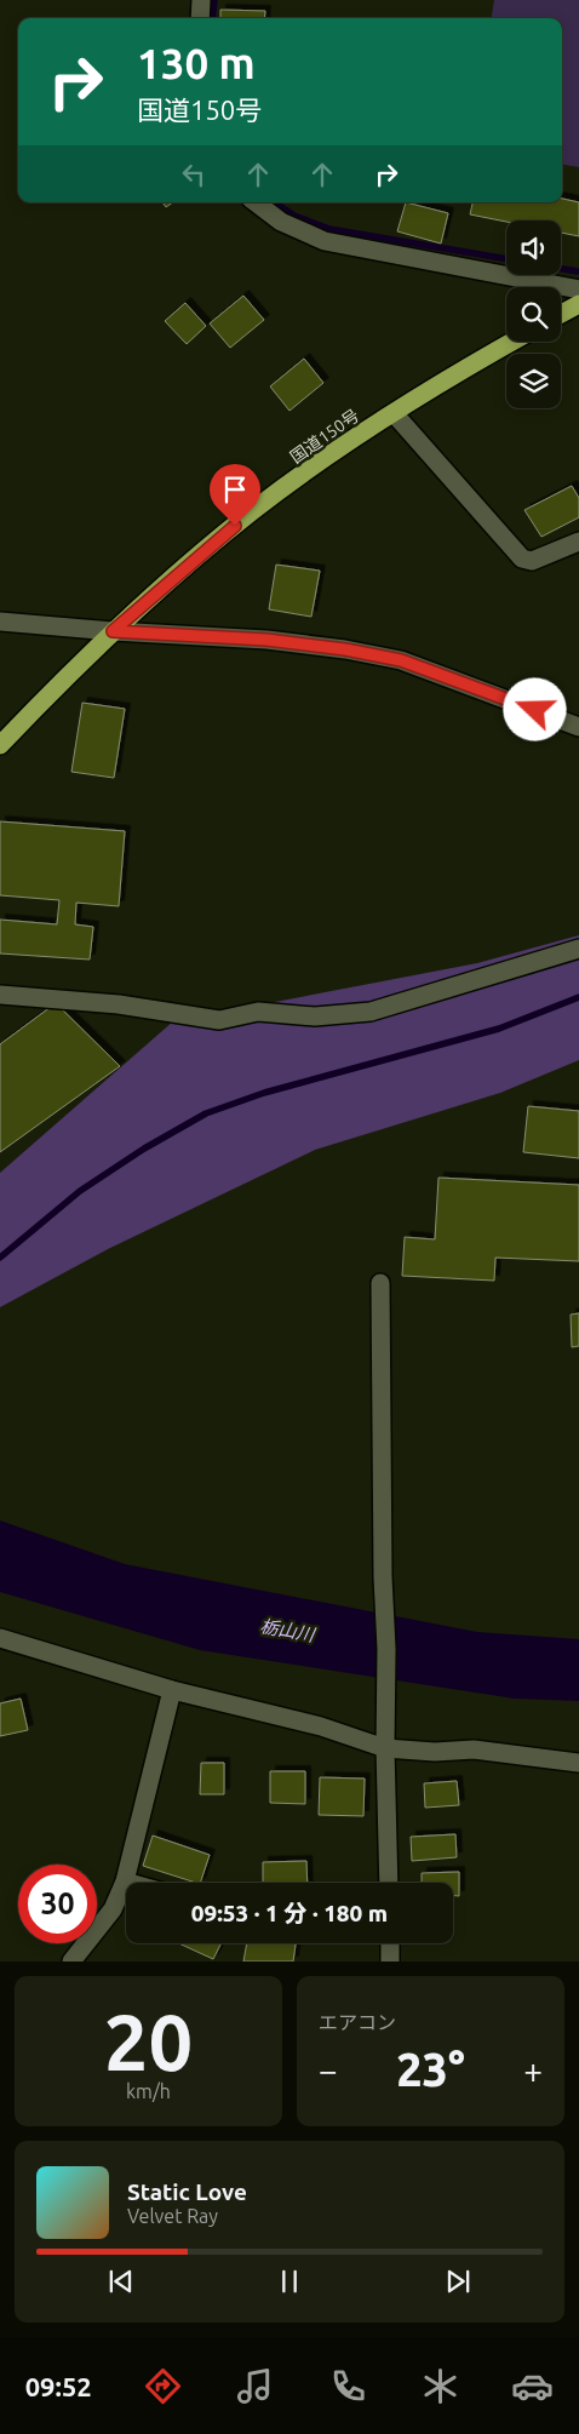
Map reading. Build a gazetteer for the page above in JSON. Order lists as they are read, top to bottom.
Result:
{
  "streets": {
    "highway": ["国道150号"]
  },
  "water": ["栃山川"],
  "page": {
    "turn": ["130 m", "国道150号"],
    "limit": "30",
    "trip": "09:53 · 1 分 · 180 m",
    "tile": [
      ["20", "km/h"],
      "エアコン"
    ],
    "heat": ["−", "23°", "+"],
    "song": ["Static Love", "Velvet Ray"],
    "tabs": "09:52"
  }
}
